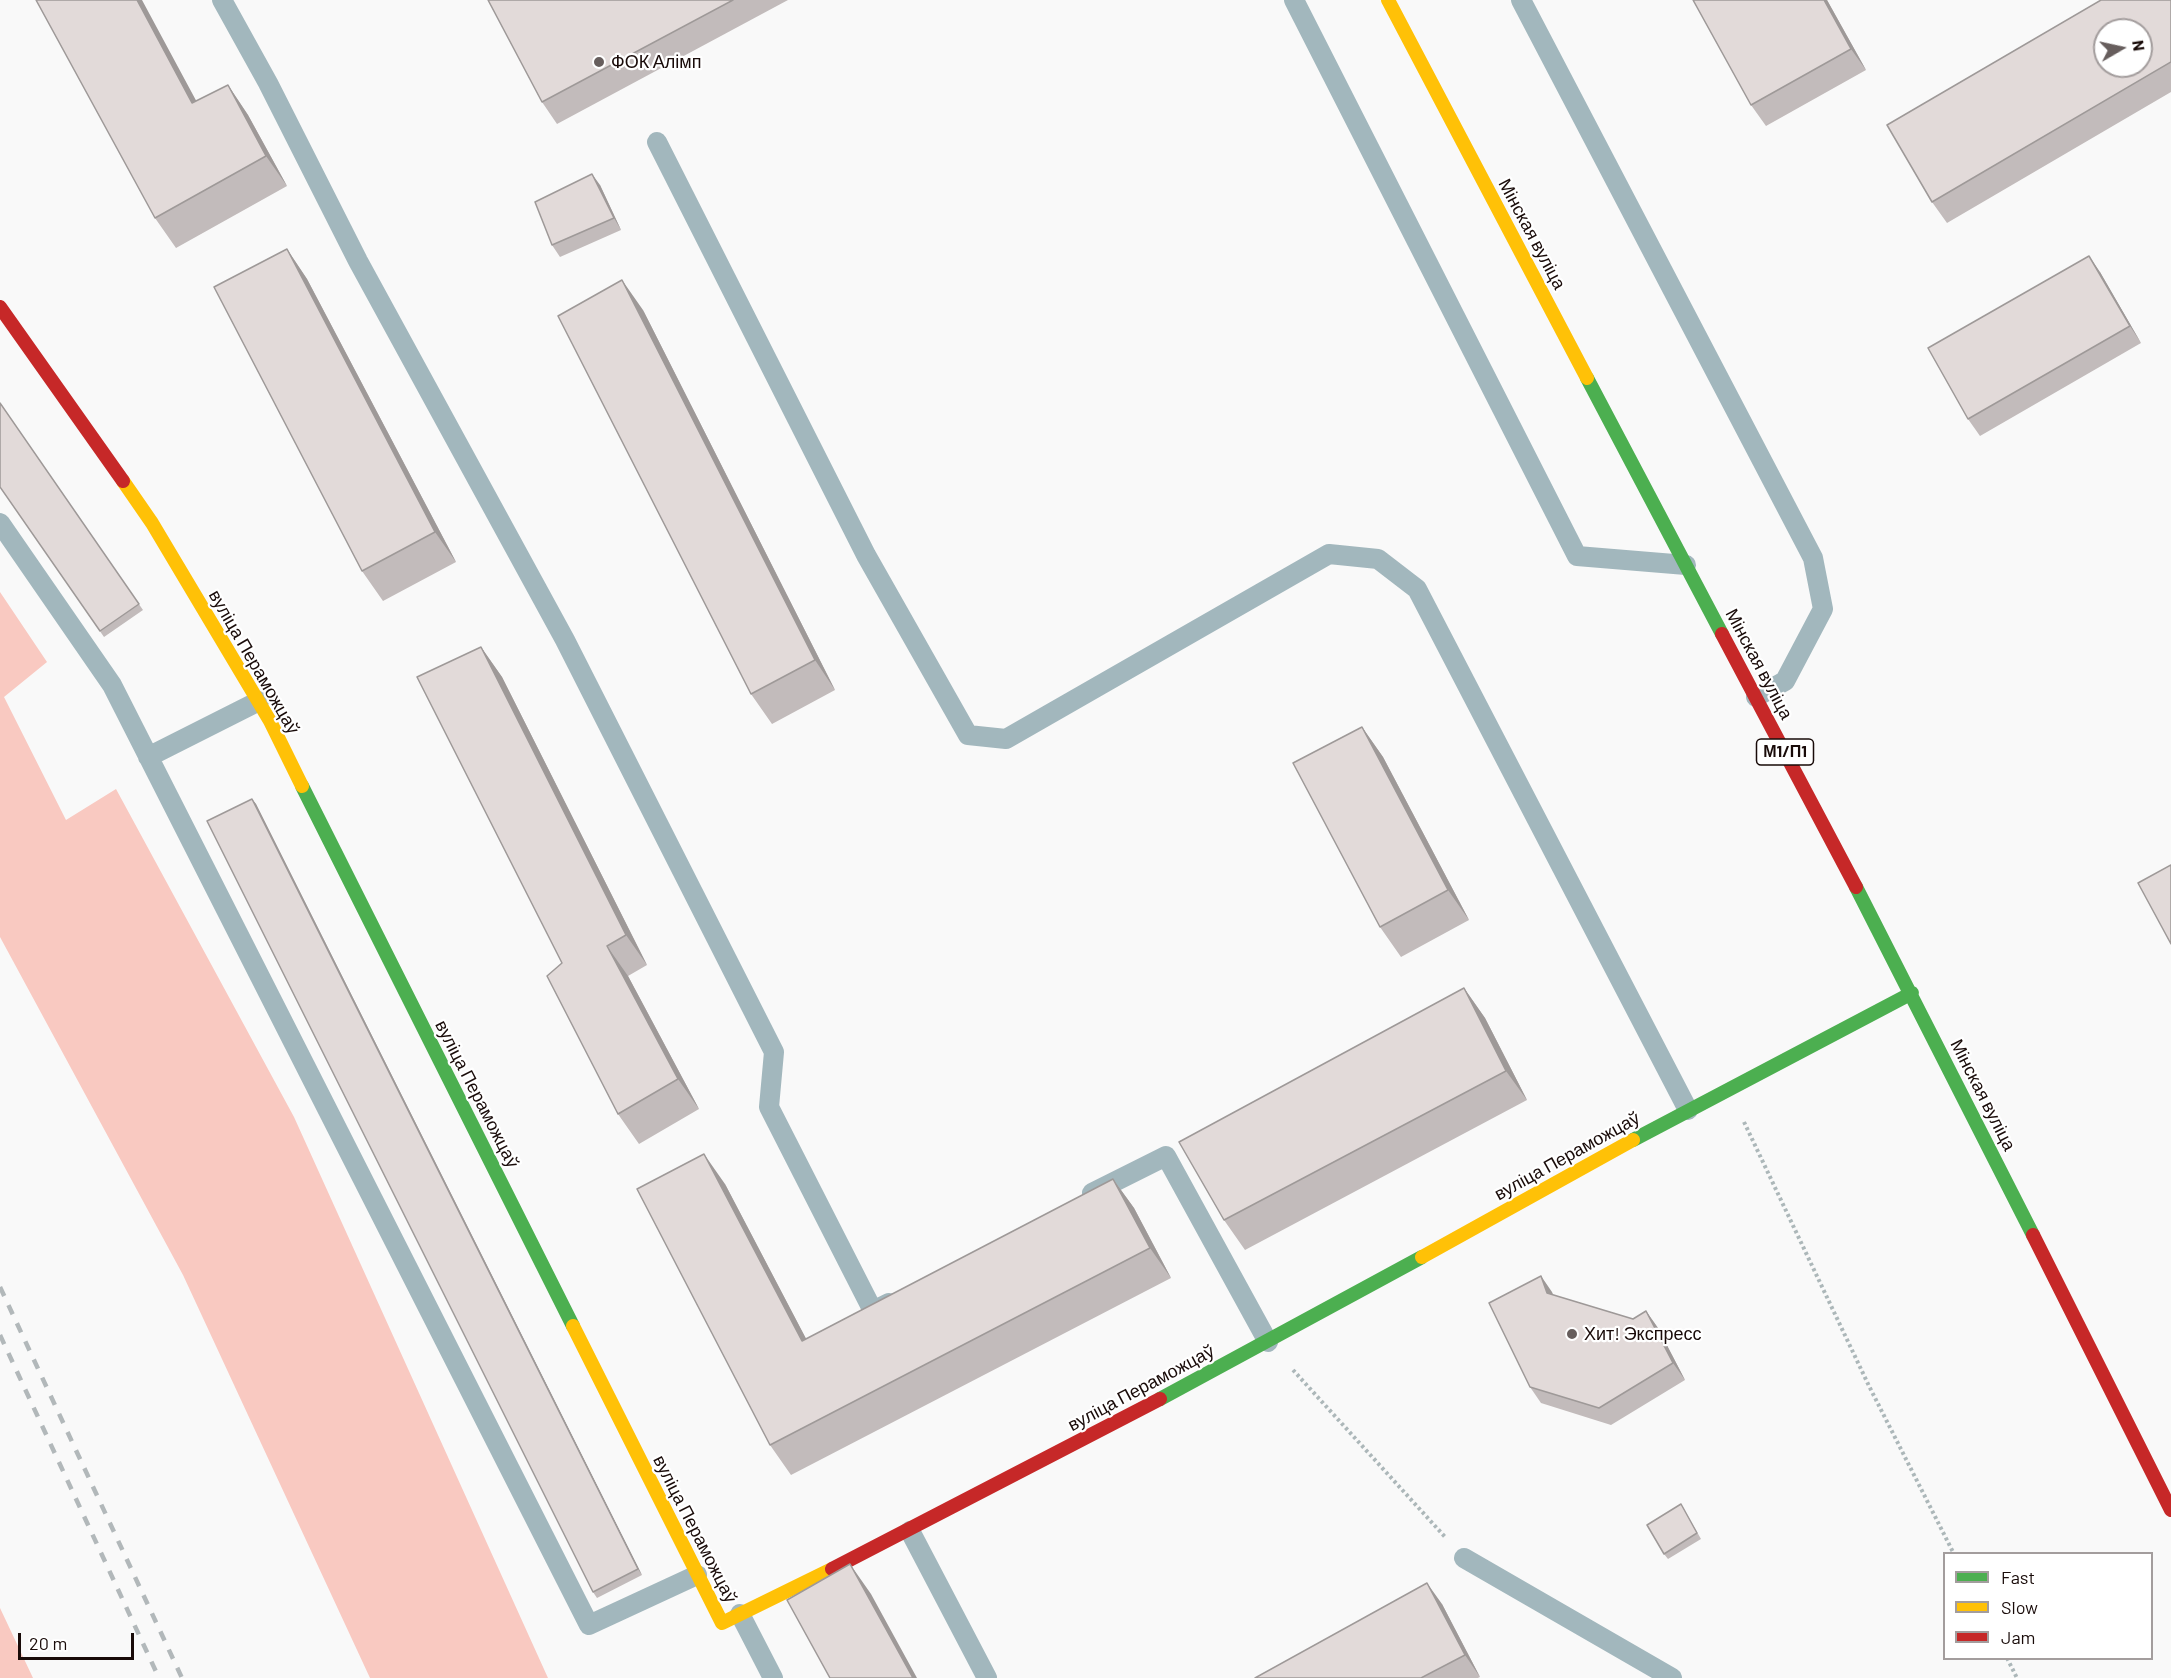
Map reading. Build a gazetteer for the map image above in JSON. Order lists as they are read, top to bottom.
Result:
{
  "streets": {
    "street": ["Мінская вуліца", "вуліца Пераможцаў", "М1/П1"]
  },
  "crossings": [
    ["Мінская вуліца", "вуліца Пераможцаў"]
  ],
  "places": ["ФОК Алімп", "Хит! Экспресс"],
  "legend": ["Fast", "Slow", "Jam"],
  "scale_bar": "20 m",
  "north": "right"
}
